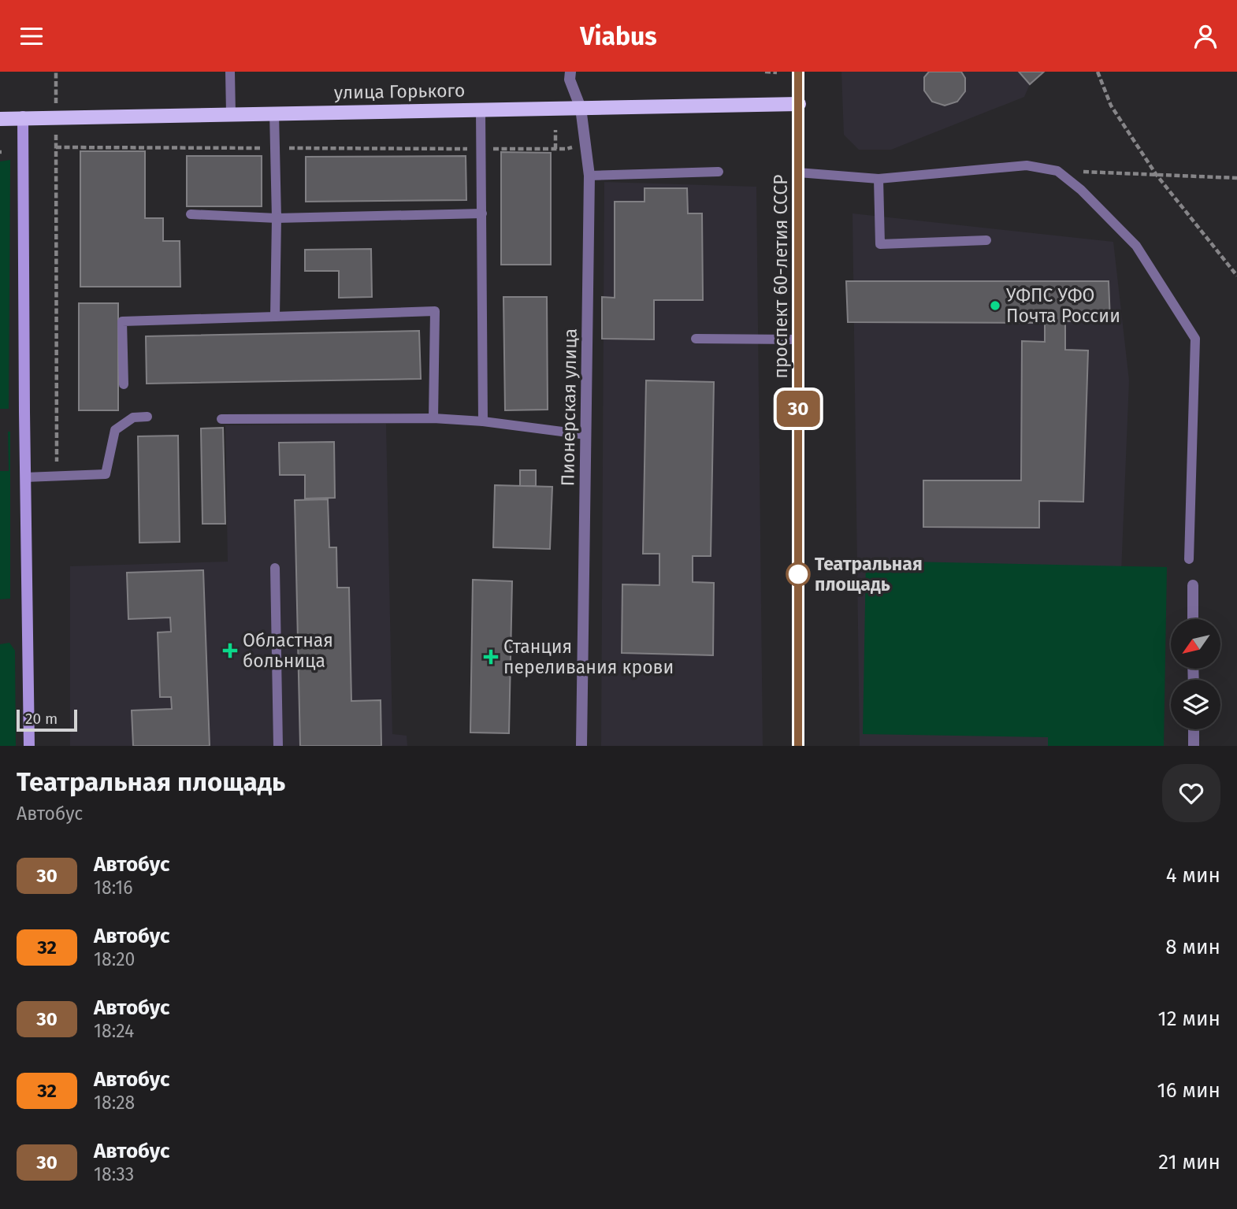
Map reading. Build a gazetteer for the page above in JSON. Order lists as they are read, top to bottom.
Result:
{
  "streets": {
    "main road": ["улица Горького", "проспект 60-летия СССР"],
    "street": ["Пионерская улица"]
  },
  "crossings": [
    ["улица Горького", "проспект 60-летия СССР"],
    ["улица Горького", "Пионерская улица"]
  ],
  "places": {
    "other": ["УФПС УФО Почта России", "Театральная площадь"],
    "health": ["Областная больница", "Станция переливания крови"]
  },
  "lines": ["bus line 30"],
  "scale_bar": "20 m",
  "north": "bottom left",
  "page": {
    "header": "Viabus",
    "on_map": "30",
    "scale": "20 m",
    "heading": ["Театральная площадь", "Автобус"],
    "list": [
      {
        "mark": "30",
        "name": "Автобус",
        "note": "18:16",
        "value": "4 мин"
      },
      {
        "mark": "32",
        "name": "Автобус",
        "note": "18:20",
        "value": "8 мин"
      },
      {
        "mark": "30",
        "name": "Автобус",
        "note": "18:24",
        "value": "12 мин"
      },
      {
        "mark": "32",
        "name": "Автобус",
        "note": "18:28",
        "value": "16 мин"
      },
      {
        "mark": "30",
        "name": "Автобус",
        "note": "18:33",
        "value": "21 мин"
      }
    ]
  }
}
